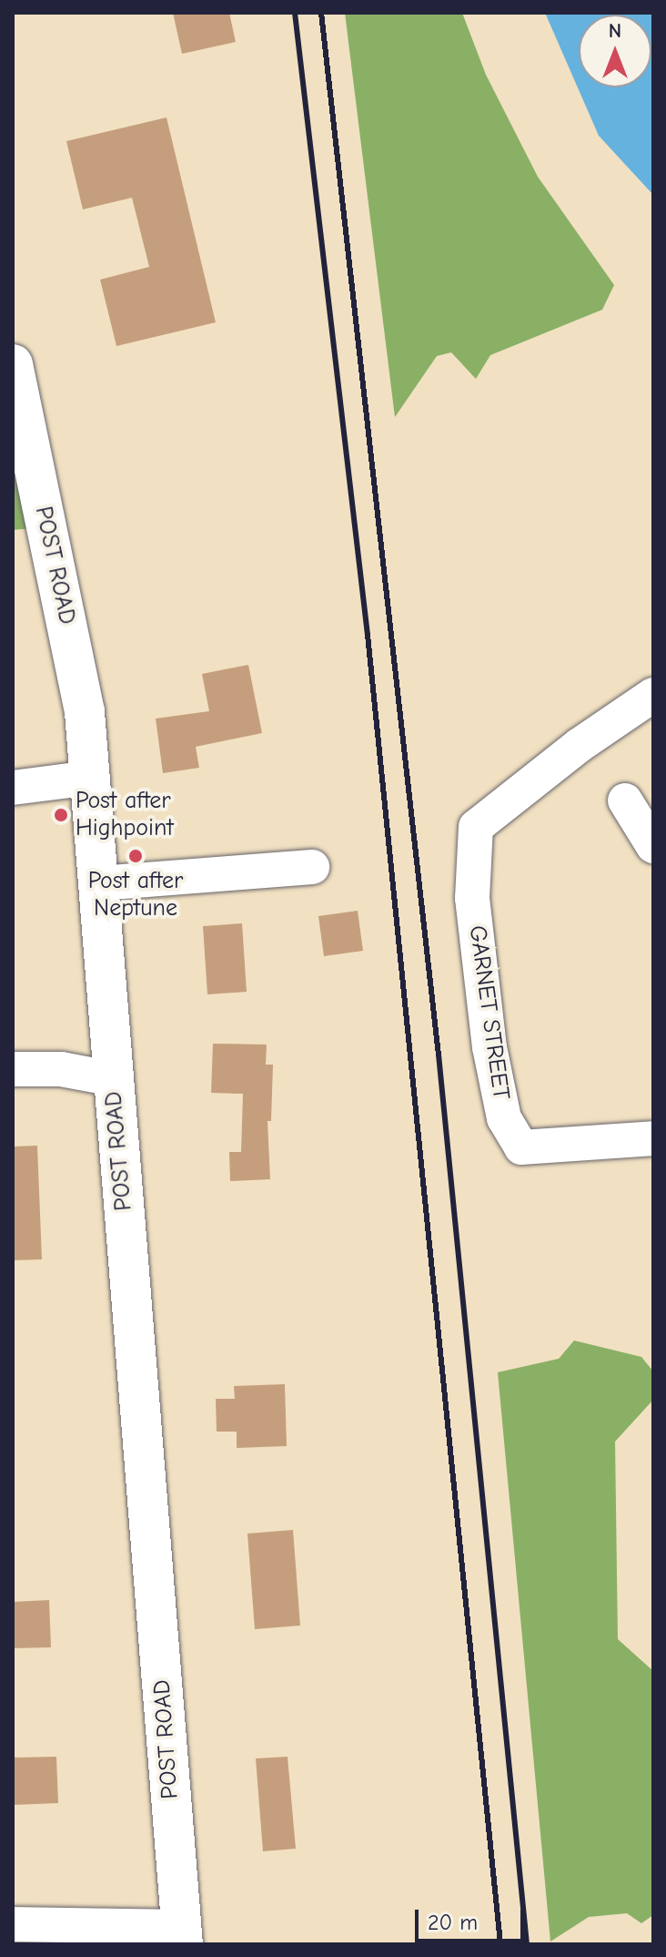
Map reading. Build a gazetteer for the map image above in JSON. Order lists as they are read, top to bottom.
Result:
{
  "streets": {
    "main road": ["POST ROAD"],
    "street": ["GARNET STREET"]
  },
  "places": ["Post after Highpoint", "Post after Neptune"],
  "scale_bar": "20 m",
  "north": "top"
}
